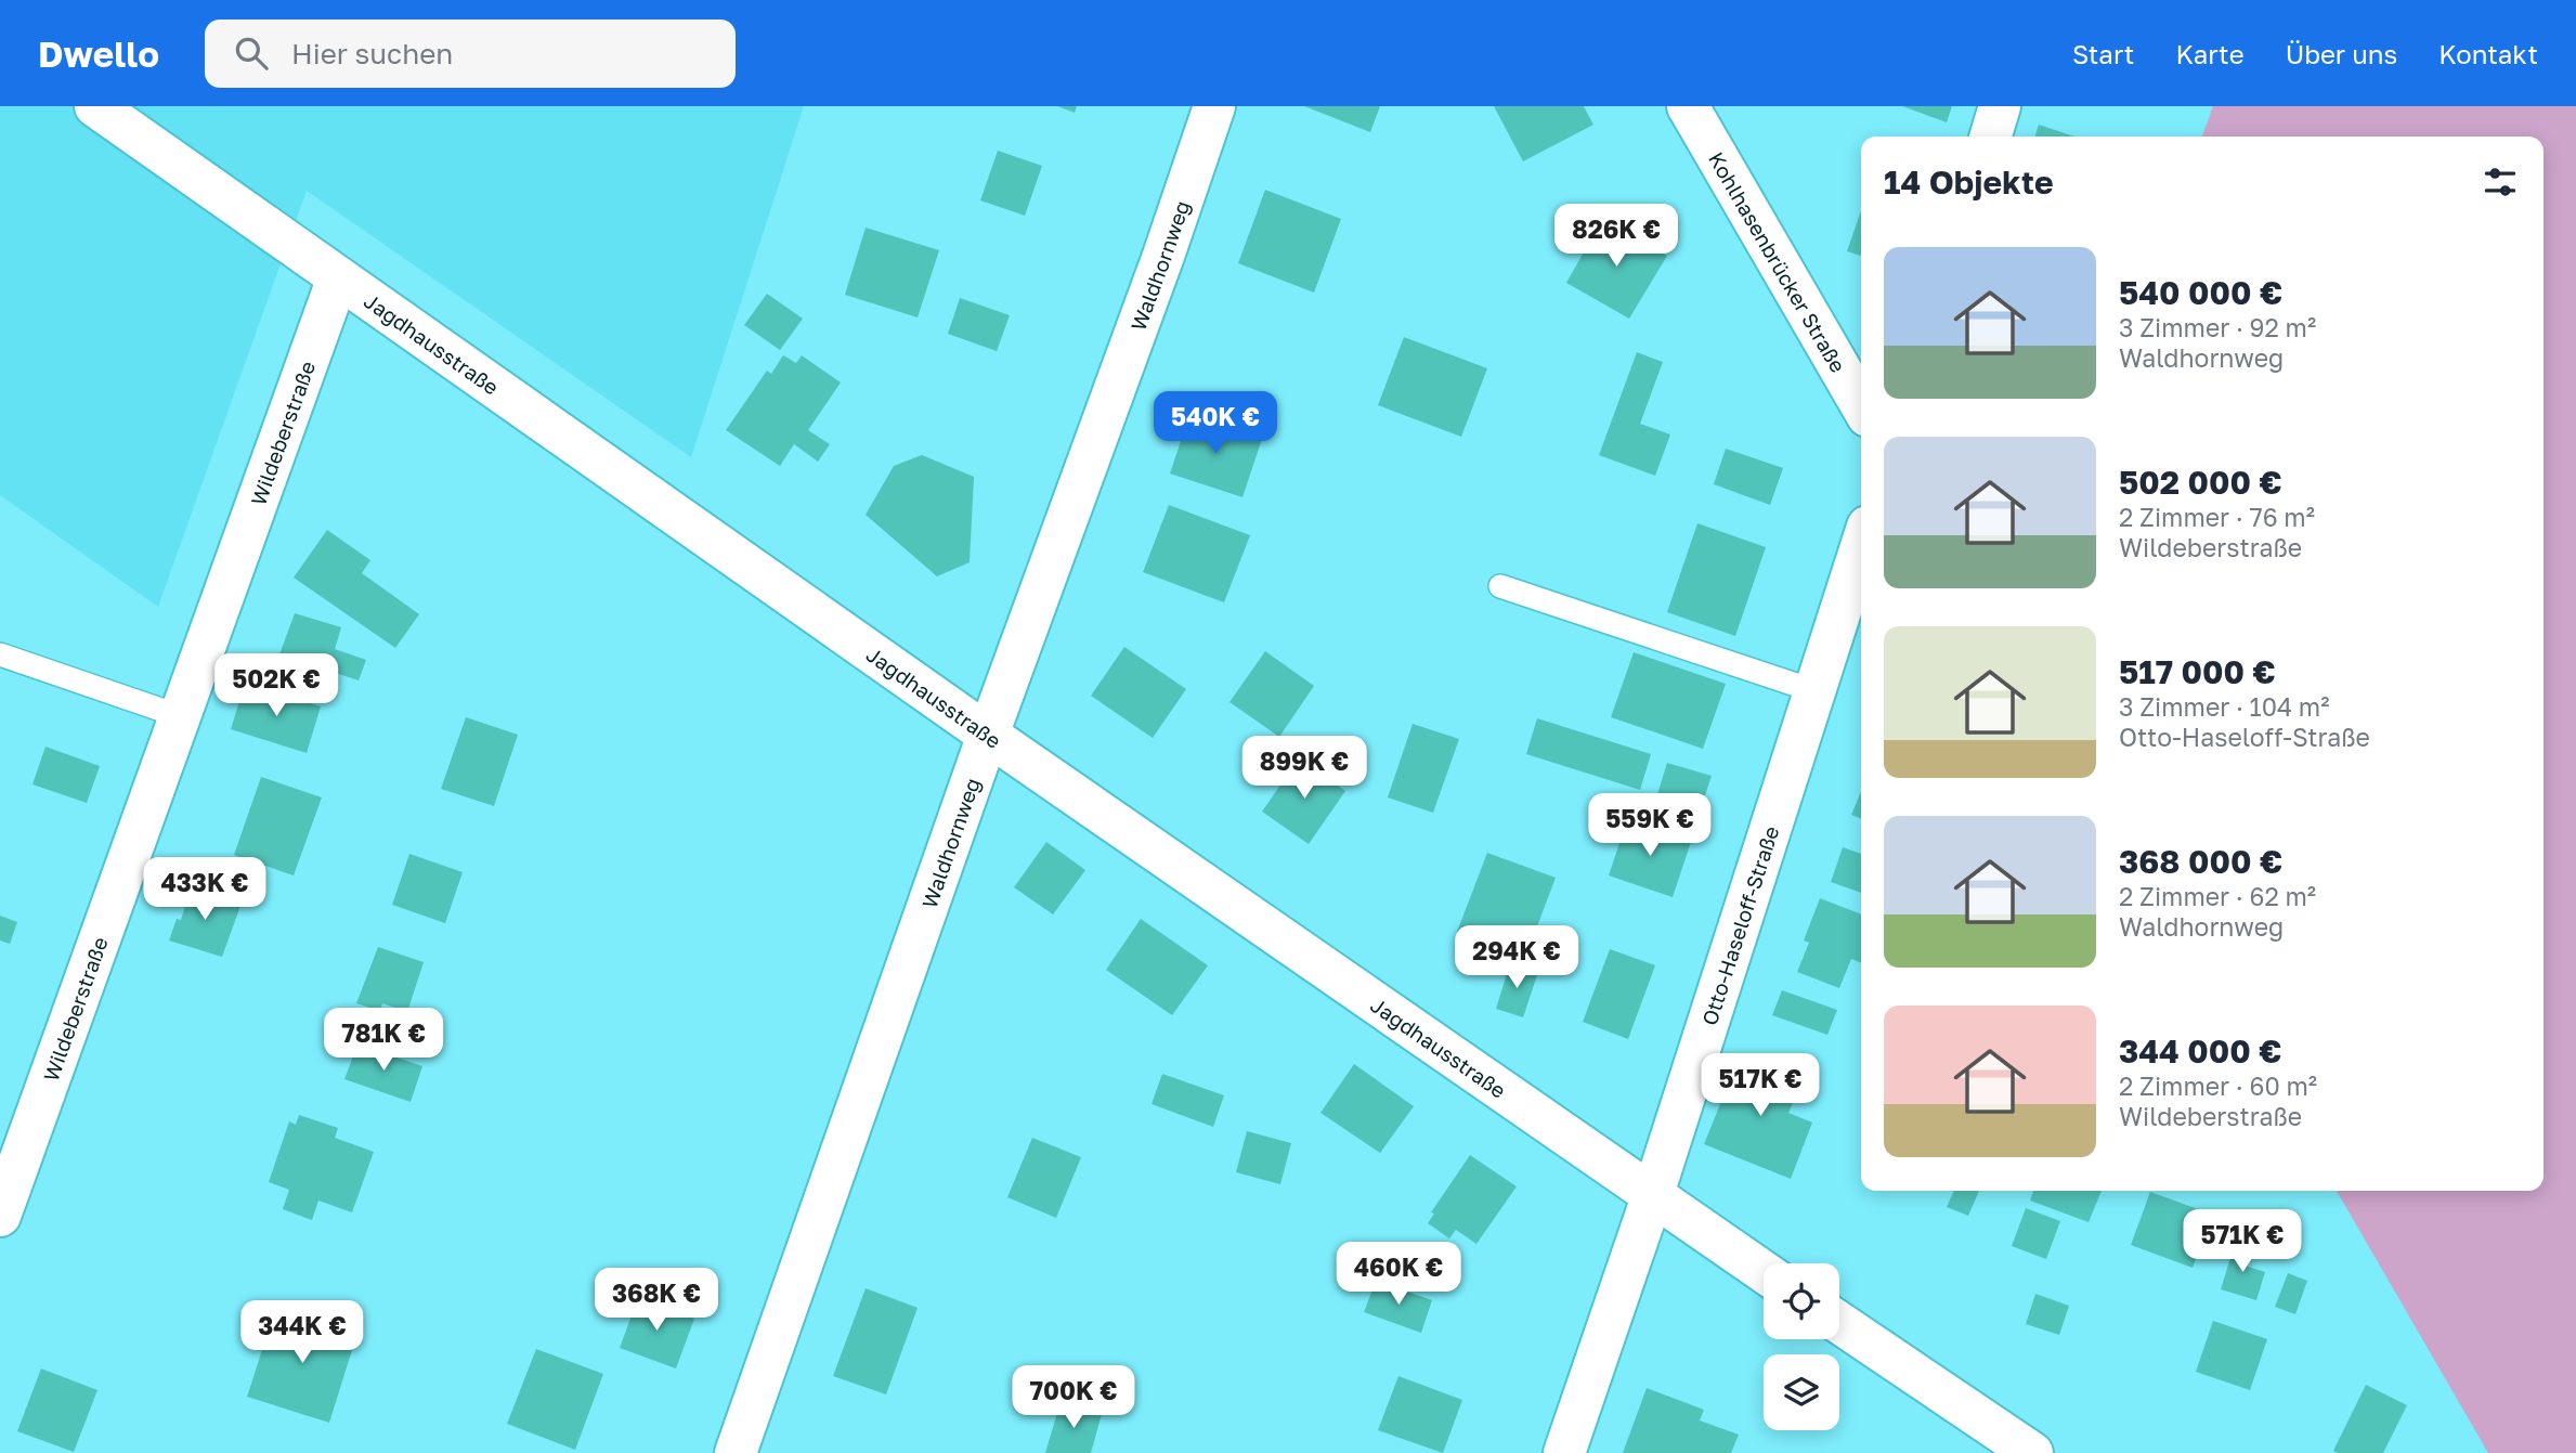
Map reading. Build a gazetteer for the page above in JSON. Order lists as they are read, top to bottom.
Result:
{
  "streets": {
    "street": [
      "Kohlhasenbrücker Straße",
      "Waldhornweg",
      "Jagdhausstraße",
      "Wildeberstraße",
      "Otto-Haseloff-Straße"
    ]
  },
  "crossings": [
    ["Waldhornweg", "Jagdhausstraße"],
    ["Jagdhausstraße", "Wildeberstraße"],
    ["Jagdhausstraße", "Otto-Haseloff-Straße"]
  ],
  "page": {
    "header": "Dwello",
    "search": "Hier suchen",
    "nav": [
      "Start",
      "Karte",
      "Über uns",
      "Kontakt"
    ],
    "heading": "14 Objekte",
    "price": [
      "826K €",
      "540K €",
      "502K €",
      "899K €",
      "559K €",
      "433K €",
      "294K €",
      "781K €",
      "517K €",
      "571K €",
      "460K €",
      "368K €",
      "344K €",
      "700K €"
    ],
    "list": [
      {
        "name": "540 000 €",
        "note": "3 Zimmer · 92 m² · Waldhornweg"
      },
      {
        "name": "502 000 €",
        "note": "2 Zimmer · 76 m² · Wildeberstraße"
      },
      {
        "name": "517 000 €",
        "note": "3 Zimmer · 104 m² · Otto-Haseloff-Straße"
      },
      {
        "name": "368 000 €",
        "note": "2 Zimmer · 62 m² · Waldhornweg"
      },
      {
        "name": "344 000 €",
        "note": "2 Zimmer · 60 m² · Wildeberstraße"
      }
    ]
  }
}
